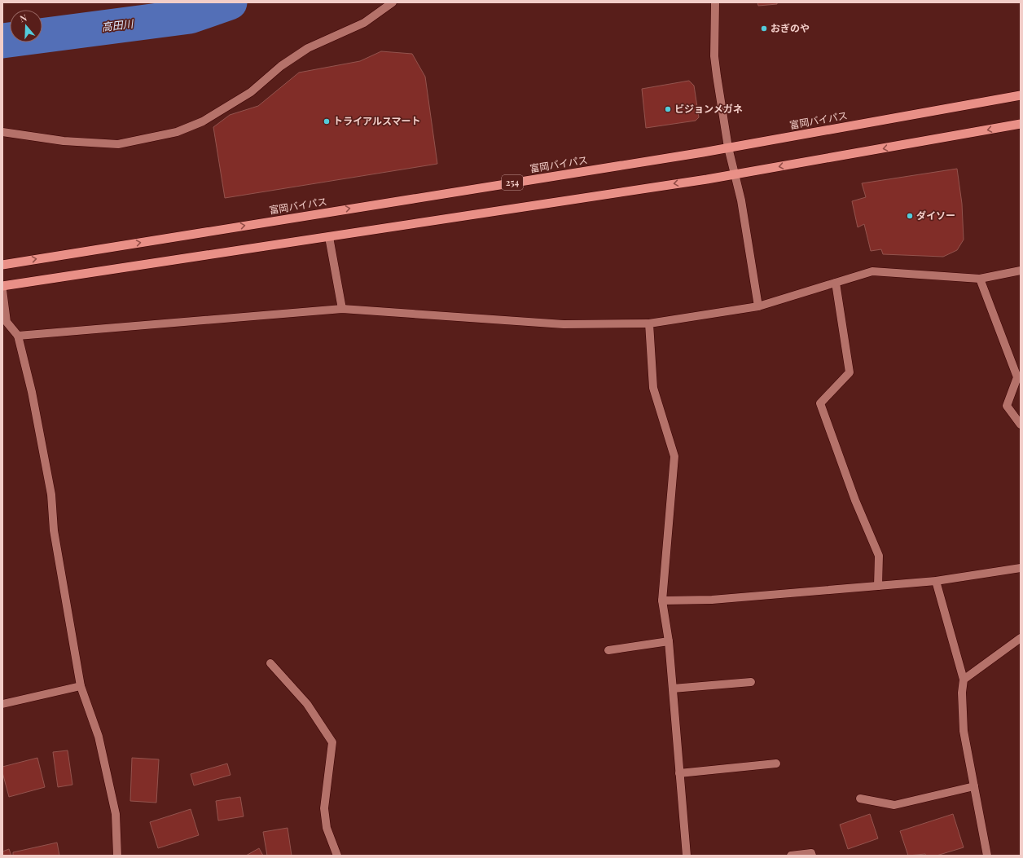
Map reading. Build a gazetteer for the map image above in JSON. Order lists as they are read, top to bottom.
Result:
{
  "streets": {
    "highway": ["富岡バイパス", "254"]
  },
  "water": ["高田川"],
  "places": [
    "おぎのや",
    "ビジョンメガネ",
    "トライアルスマート",
    "ダイソー"
  ],
  "north": "top"
}
